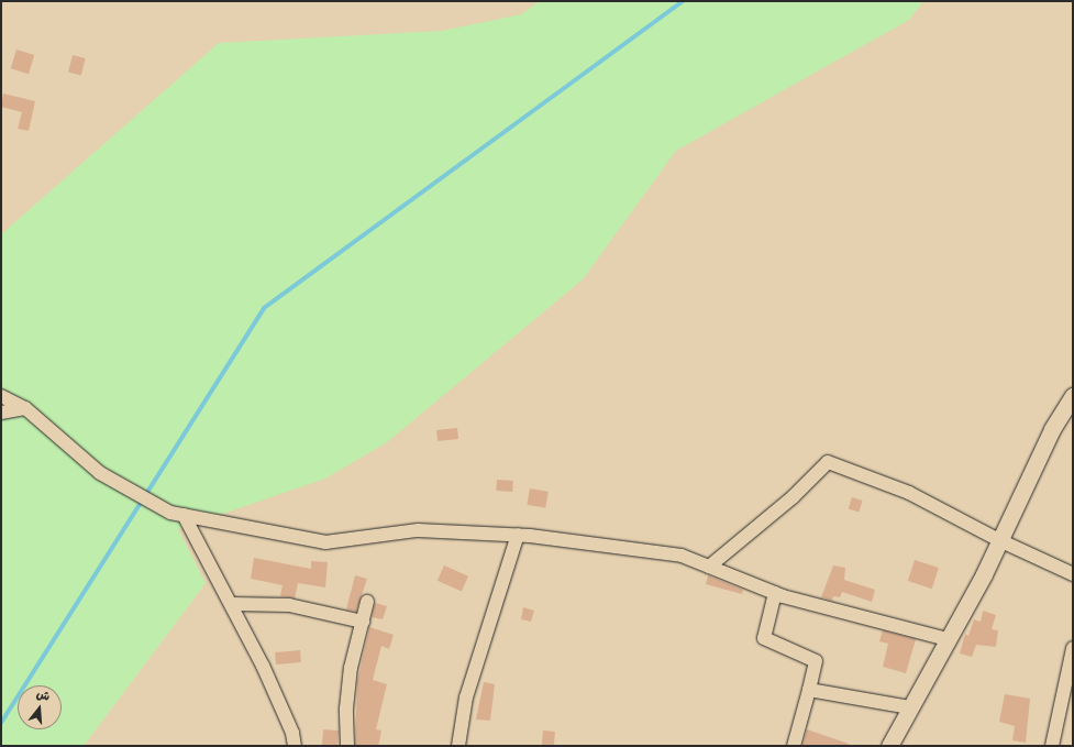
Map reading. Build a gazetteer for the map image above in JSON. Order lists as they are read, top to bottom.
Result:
{
  "north": "top"
}
